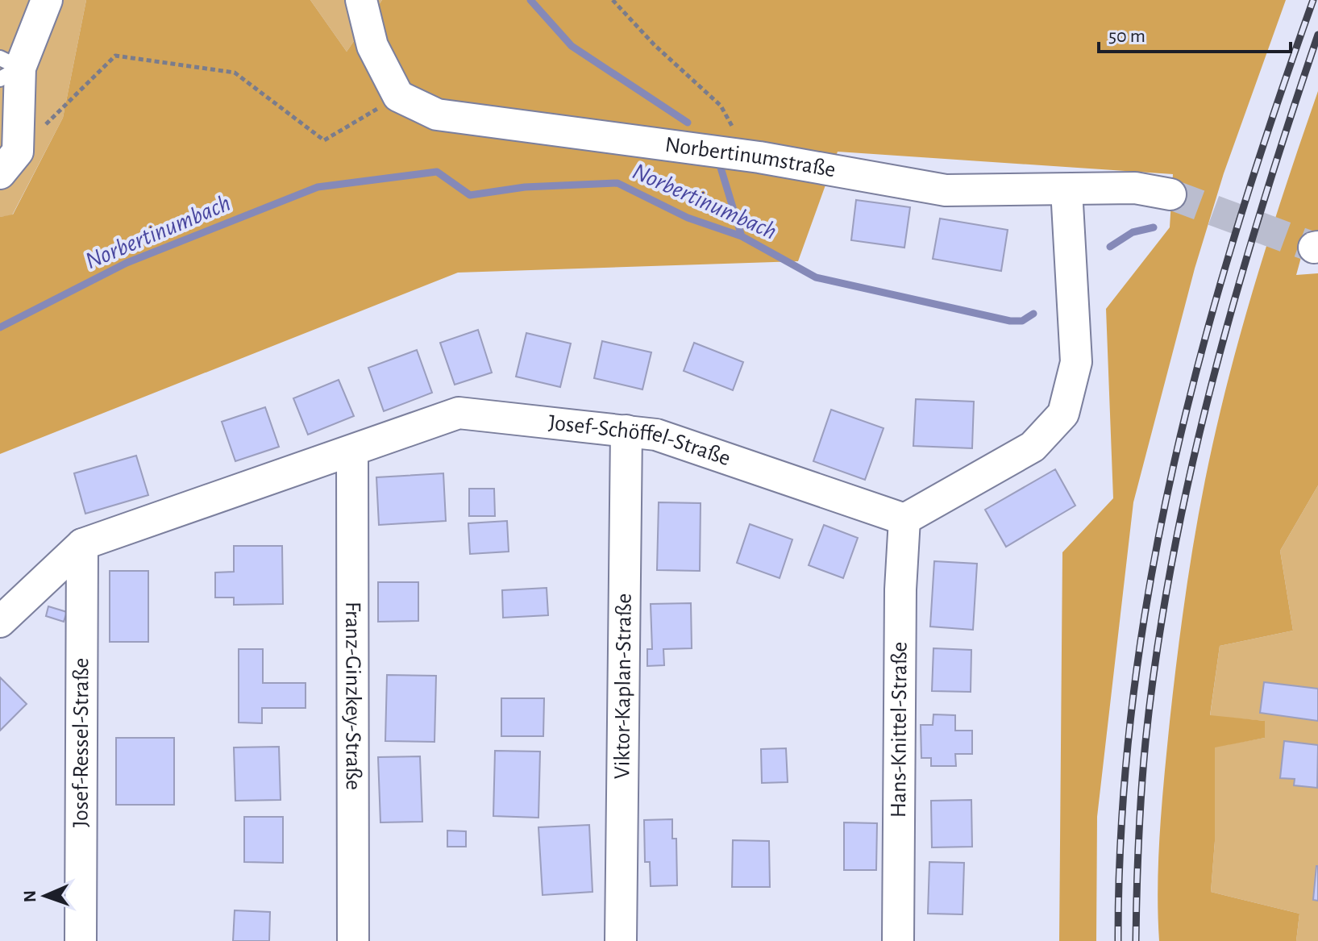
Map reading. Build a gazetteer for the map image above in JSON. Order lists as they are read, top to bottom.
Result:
{
  "streets": {
    "street": [
      "Norbertinumstraße",
      "Josef-Schöffel-Straße",
      "Viktor-Kaplan-Straße",
      "Franz-Ginzkey-Straße",
      "Hans-Knittel-Straße",
      "Josef-Ressel-Straße"
    ]
  },
  "crossings": [
    ["Josef-Schöffel-Straße", "Viktor-Kaplan-Straße"],
    ["Josef-Schöffel-Straße", "Franz-Ginzkey-Straße"],
    ["Josef-Schöffel-Straße", "Hans-Knittel-Straße"],
    ["Josef-Schöffel-Straße", "Josef-Ressel-Straße"]
  ],
  "water": ["Norbertinumbach"],
  "scale_bar": "50 m",
  "north": "left"
}
